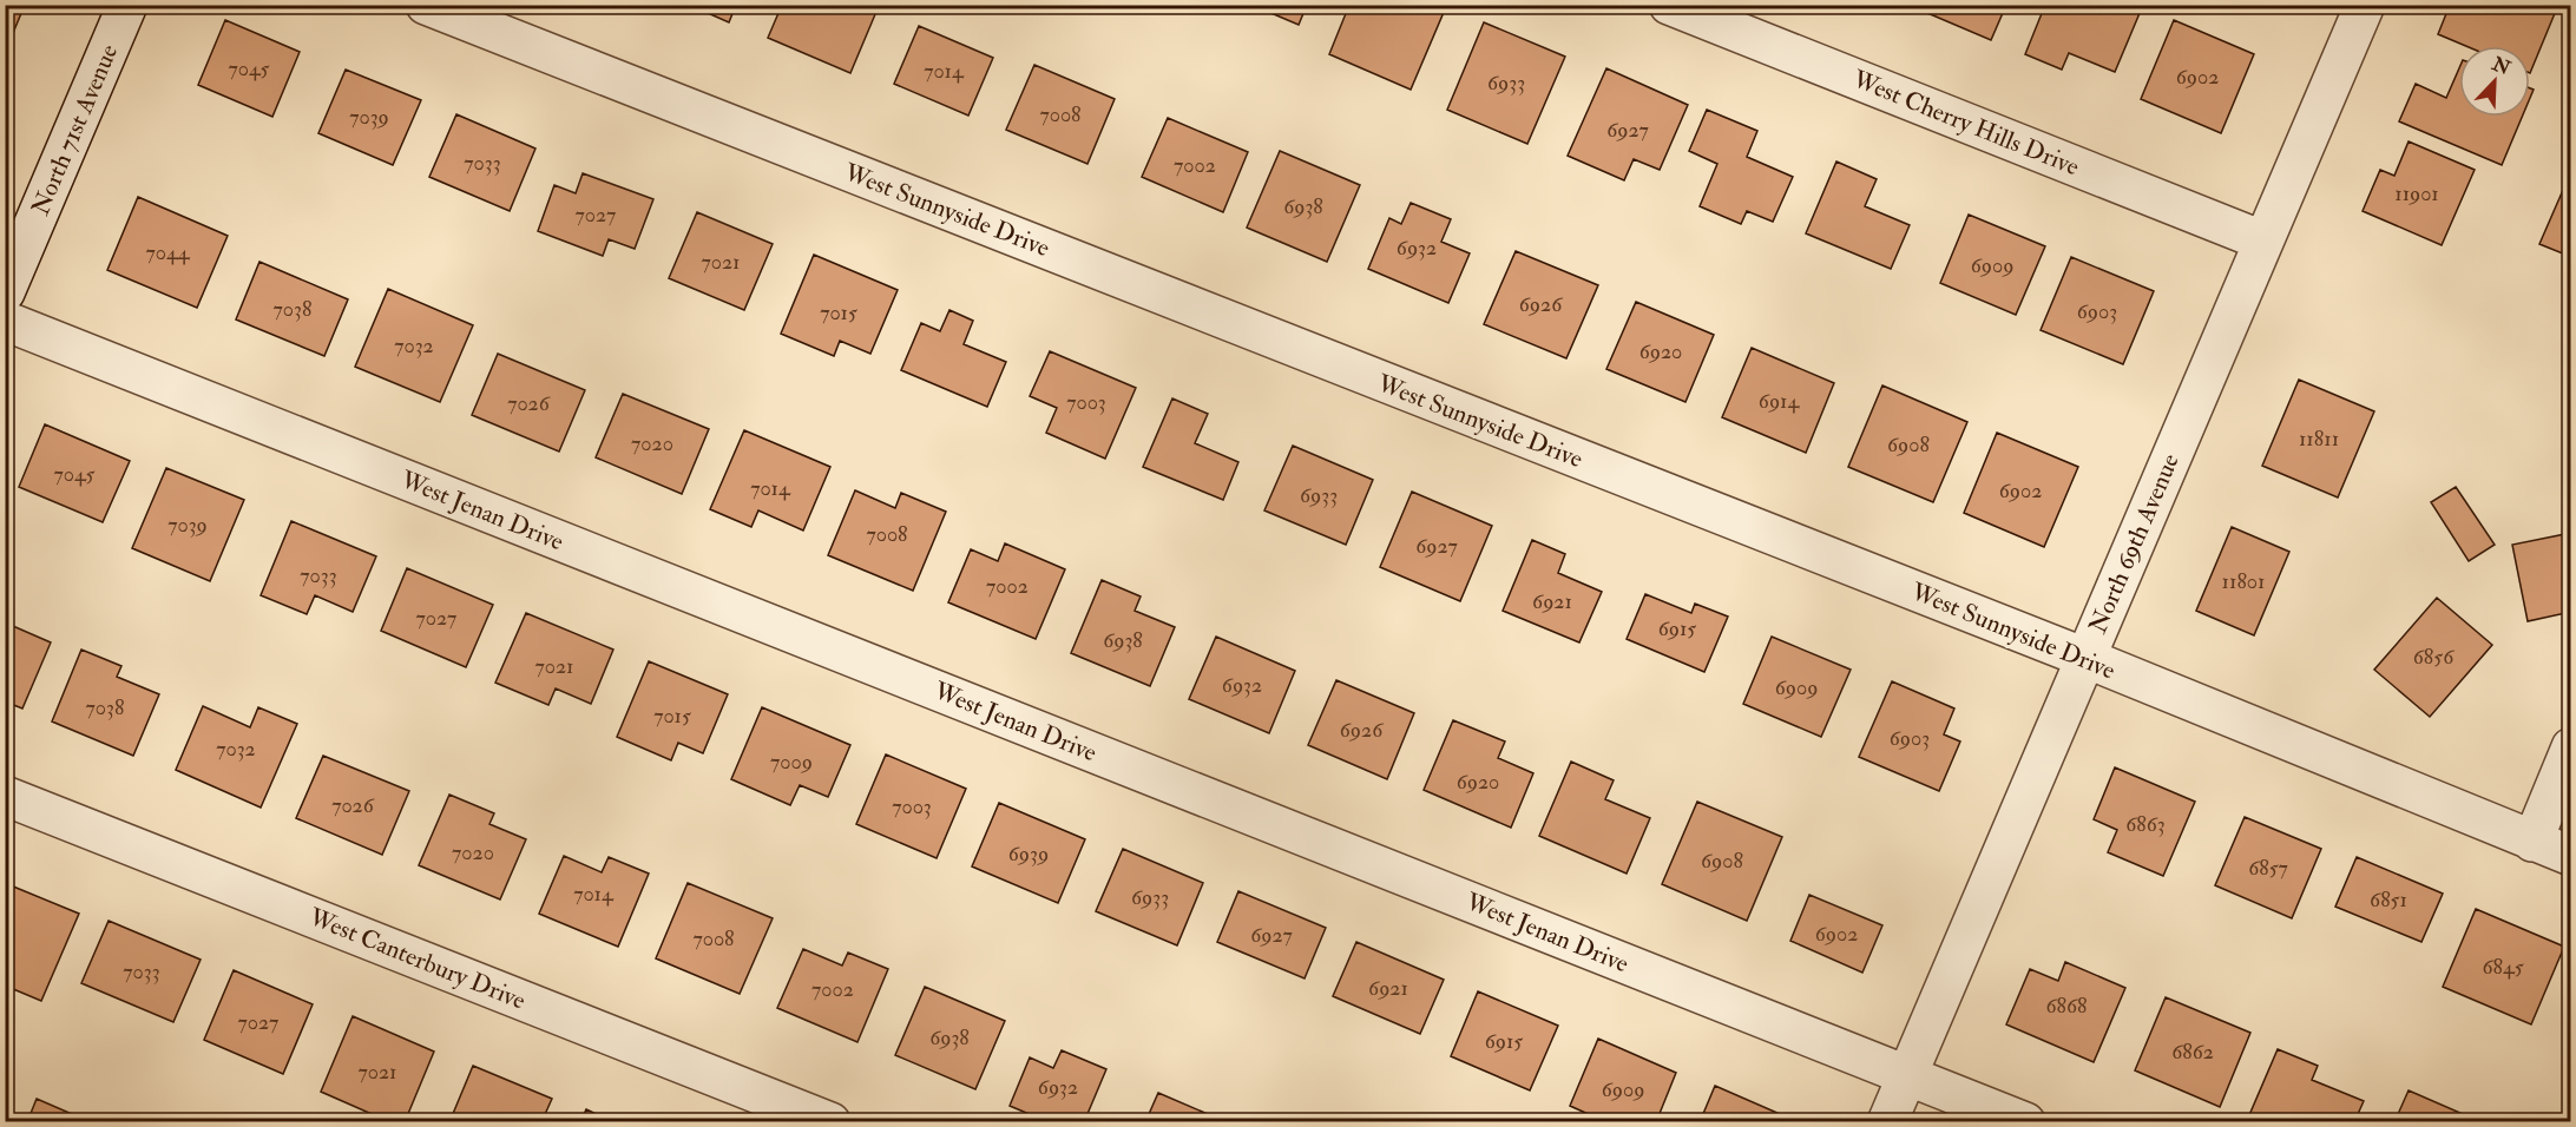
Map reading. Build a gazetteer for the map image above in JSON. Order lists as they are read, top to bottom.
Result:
{
  "streets": {
    "street": [
      "West Cherry Hills Drive",
      "North 71st Avenue",
      "West Sunnyside Drive",
      "West Jenan Drive",
      "North 69th Avenue",
      "West Canterbury Drive"
    ]
  },
  "crossings": [
    ["West Cherry Hills Drive", "North 69th Avenue"],
    ["West Sunnyside Drive", "North 69th Avenue"],
    ["West Jenan Drive", "North 69th Avenue"]
  ],
  "house_numbers": [
    "7045",
    "7014",
    "6902",
    "6933",
    "7008",
    "7039",
    "6927",
    "7033",
    "7002",
    "11901",
    "6938",
    "7027",
    "6932",
    "7044",
    "7021",
    "6909",
    "6926",
    "7038",
    "6903",
    "7015",
    "7032",
    "6920",
    "6914",
    "7003",
    "7026",
    "11811",
    "7020",
    "6908",
    "7045",
    "7014",
    "6902",
    "6933",
    "7039",
    "7008",
    "6927",
    "7033",
    "11801",
    "7002",
    "6921",
    "7027",
    "6915",
    "6938",
    "6856",
    "7021",
    "6932",
    "6909",
    "7038",
    "7015",
    "6926",
    "6903",
    "7032",
    "7009",
    "6920",
    "7026",
    "7003",
    "6863",
    "7020",
    "6939",
    "6908",
    "6857",
    "7014",
    "6933",
    "6851",
    "6902",
    "6927",
    "7008",
    "6845",
    "7033",
    "6921",
    "7002",
    "6868",
    "7027",
    "6938",
    "6915",
    "6862",
    "7021",
    "6932",
    "6909"
  ],
  "north": "top right"
}
